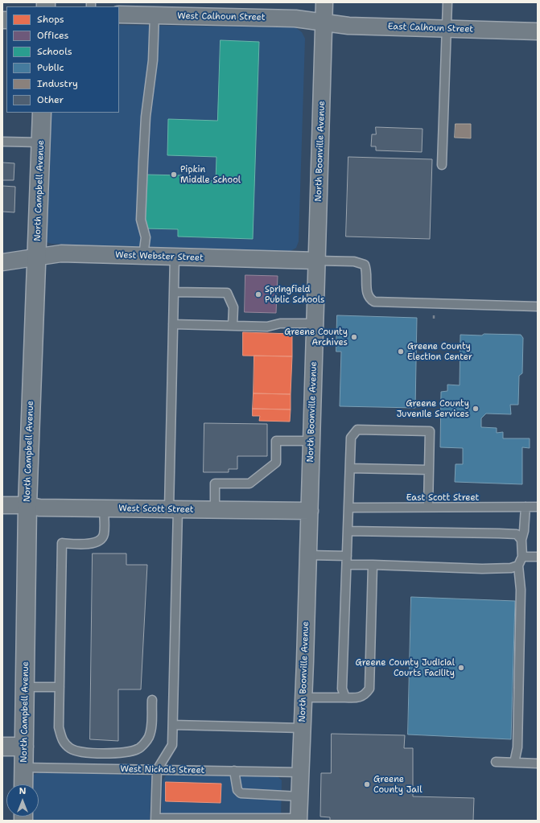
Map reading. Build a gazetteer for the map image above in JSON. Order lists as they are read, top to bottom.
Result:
{
  "streets": {
    "main road": ["North Campbell Avenue"],
    "street": [
      "West Calhoun Street",
      "East Calhoun Street",
      "North Boonville Avenue",
      "West Webster Street",
      "West Scott Street"
    ],
    "lane": ["East Scott Street", "West Nichols Street"]
  },
  "crossings": [
    ["West Calhoun Street", "East Calhoun Street"],
    ["West Calhoun Street", "North Boonville Avenue"],
    ["East Calhoun Street", "North Boonville Avenue"],
    ["North Boonville Avenue", "West Webster Street"],
    ["North Boonville Avenue", "West Scott Street"],
    ["North Boonville Avenue", "West Nichols Street"],
    ["North Campbell Avenue", "West Webster Street"],
    ["North Campbell Avenue", "West Scott Street"],
    ["North Campbell Avenue", "West Nichols Street"]
  ],
  "places": [
    "Pipkin Middle School",
    "Springfield Public Schools",
    "Greene County Archives",
    "Greene County Election Center",
    "Greene County Juvenile Services",
    "Greene County Judicial Courts Facility",
    "Greene County Jail"
  ],
  "legend": [
    "Shops",
    "Offices",
    "Schools",
    "Public",
    "Industry",
    "Other"
  ],
  "north": "top"
}
